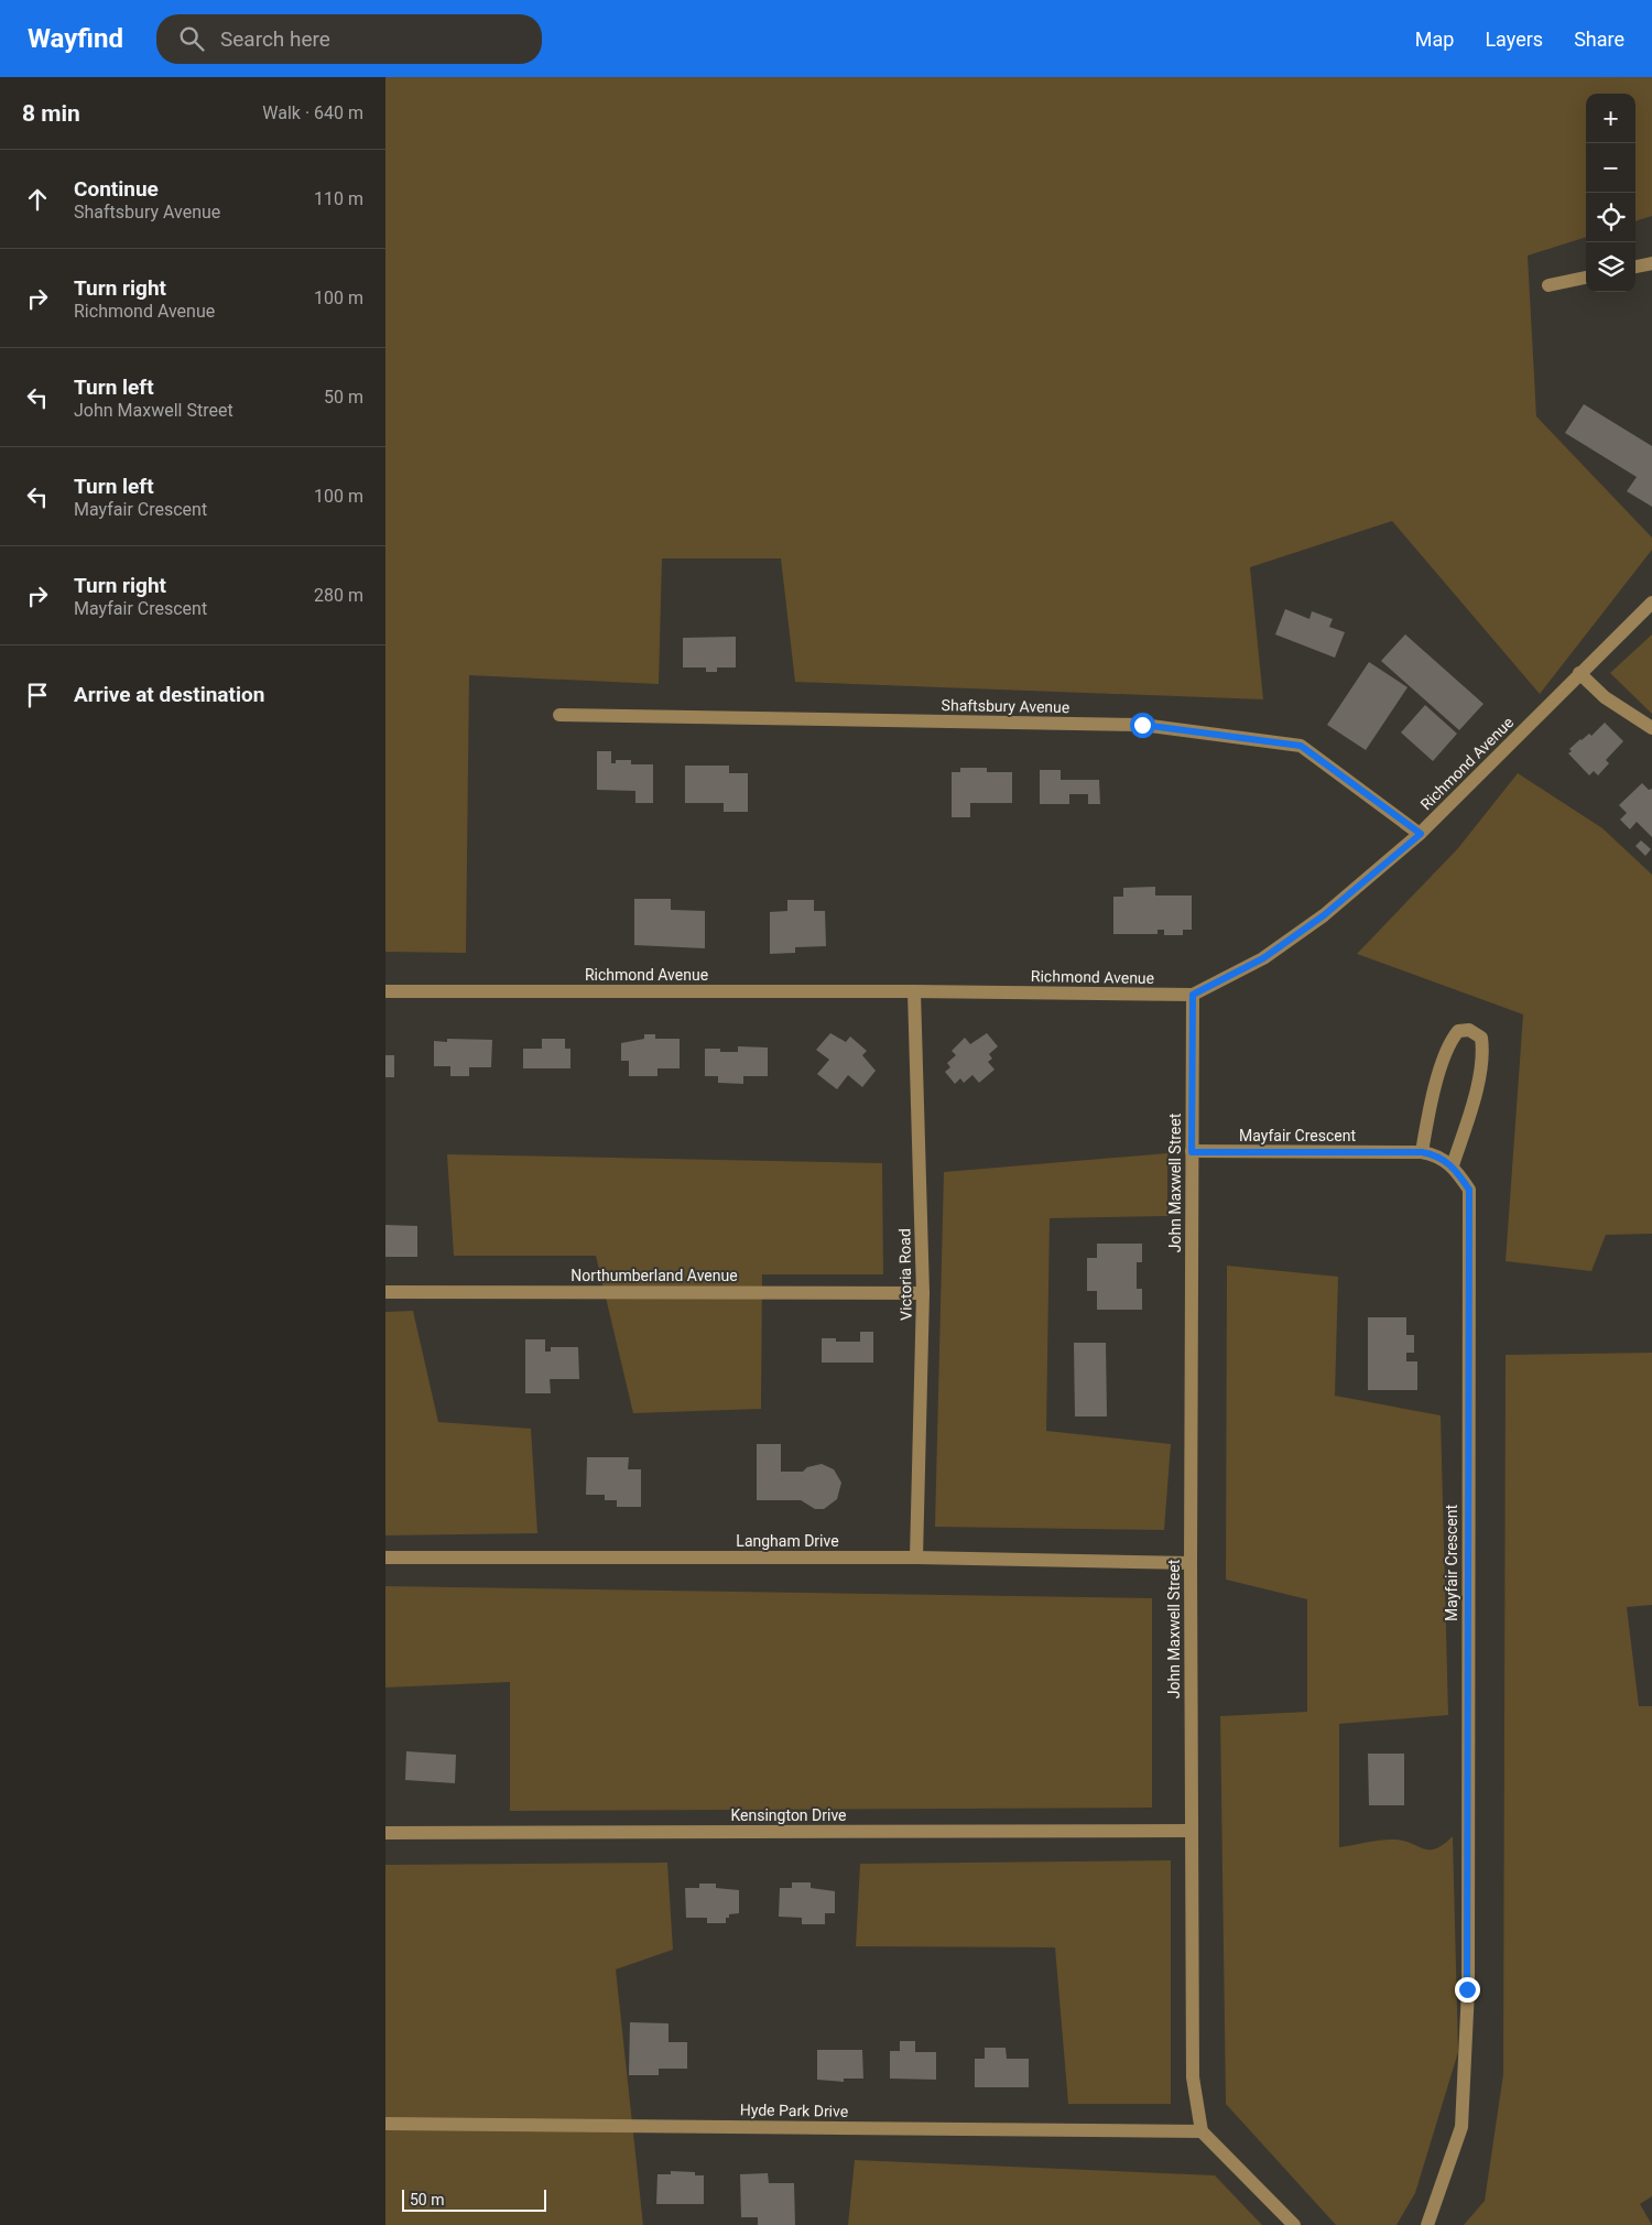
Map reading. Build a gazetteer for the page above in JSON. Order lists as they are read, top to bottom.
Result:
{
  "streets": {
    "street": [
      "Shaftsbury Avenue",
      "Richmond Avenue",
      "Mayfair Crescent",
      "John Maxwell Street",
      "Victoria Road",
      "Northumberland Avenue",
      "Langham Drive",
      "Kensington Drive",
      "Hyde Park Drive"
    ]
  },
  "crossings": [
    ["Shaftsbury Avenue", "Richmond Avenue"],
    ["Richmond Avenue", "John Maxwell Street"],
    ["Richmond Avenue", "Victoria Road"],
    ["Mayfair Crescent", "John Maxwell Street"],
    ["John Maxwell Street", "Langham Drive"],
    ["John Maxwell Street", "Kensington Drive"],
    ["John Maxwell Street", "Hyde Park Drive"],
    ["Victoria Road", "Northumberland Avenue"],
    ["Victoria Road", "Langham Drive"]
  ],
  "scale_bar": "50 m",
  "page": {
    "header": "Wayfind",
    "search": "Search here",
    "nav": ["Map", "Layers", "Share"],
    "heading": ["8 min", "Walk · 640 m"],
    "map_buttons": ["+", "−"],
    "list": [
      ["Continue", "Shaftsbury Avenue", "110 m"],
      ["Turn right", "Richmond Avenue", "100 m"],
      ["Turn left", "John Maxwell Street", "50 m"],
      ["Turn left", "Mayfair Crescent", "100 m"],
      ["Turn right", "Mayfair Crescent", "280 m"],
      "Arrive at destination"
    ],
    "scale": "50 m"
  }
}
